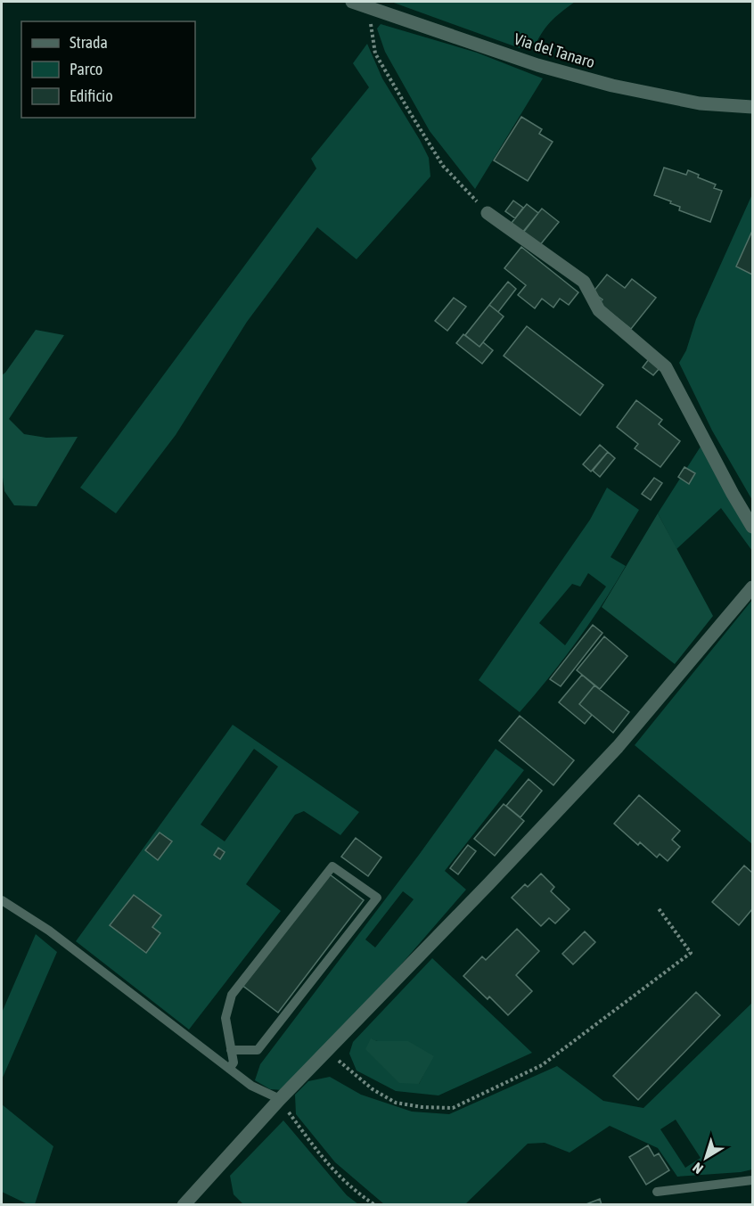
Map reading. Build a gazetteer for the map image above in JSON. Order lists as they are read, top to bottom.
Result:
{
  "streets": {
    "street": ["Via del Tanaro"]
  },
  "legend": ["Strada", "Parco", "Edificio"],
  "north": "bottom left"
}
